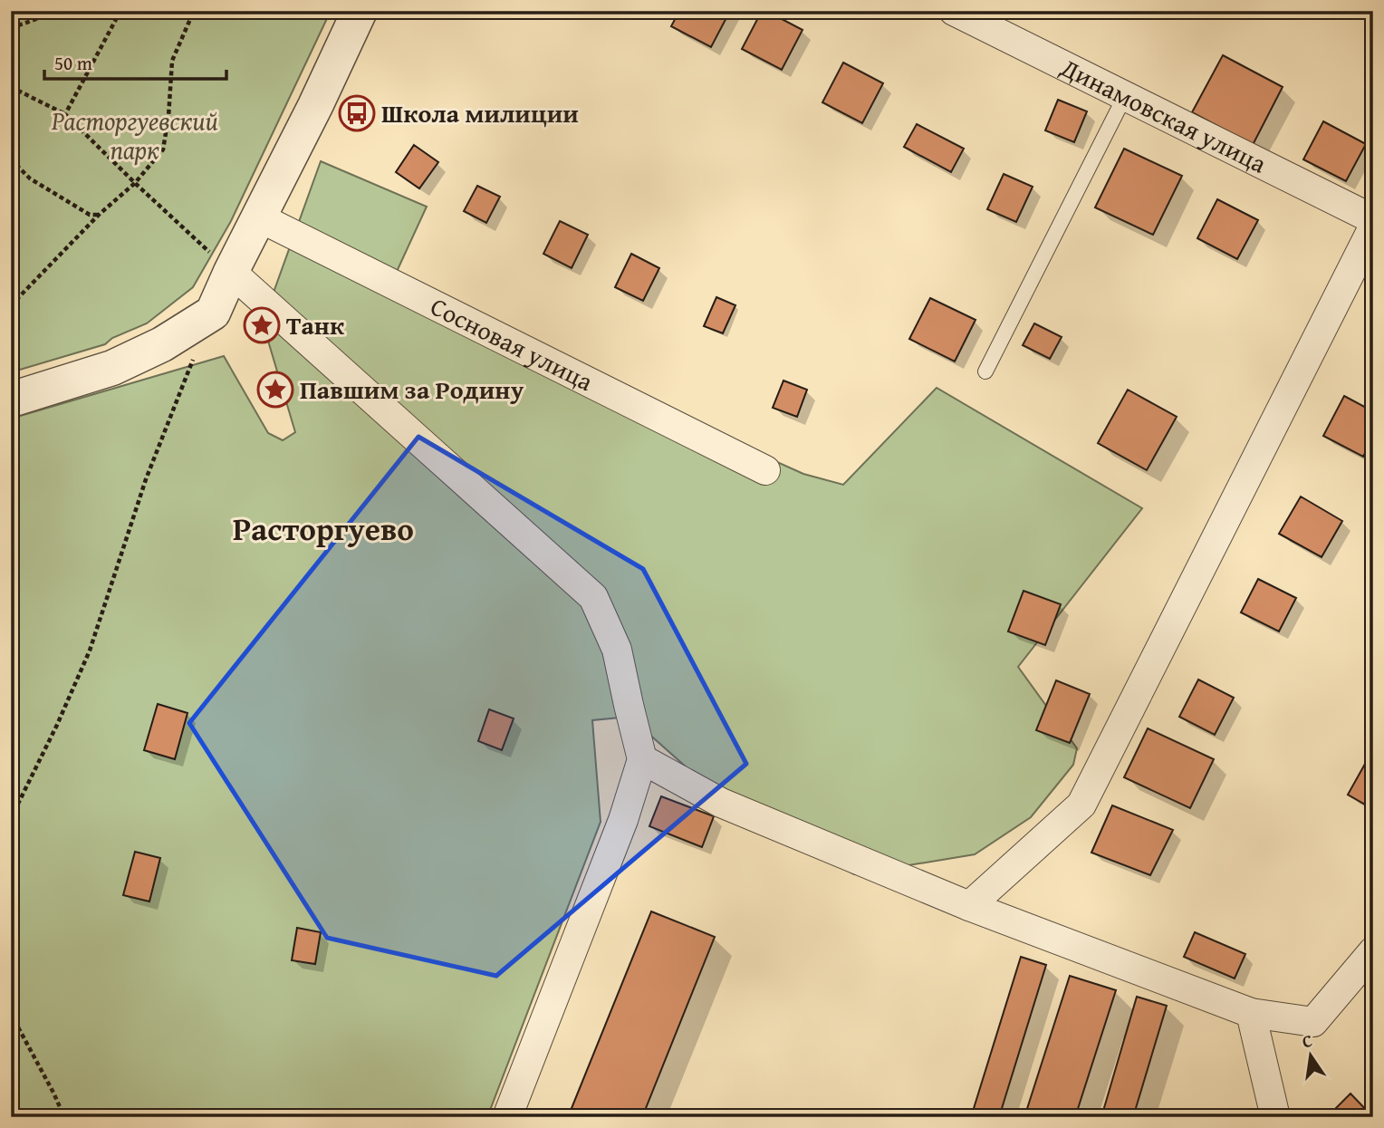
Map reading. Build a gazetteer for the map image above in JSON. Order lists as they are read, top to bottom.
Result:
{
  "streets": {
    "street": ["Динамовская улица", "Сосновая улица"]
  },
  "districts": ["Расторгуево"],
  "parks": ["Расторгуевский парк"],
  "places": {
    "bus stop": ["Школа милиции"],
    "place": ["Танк", "Павшим за Родину"]
  },
  "scale_bar": "50 m",
  "north": "top"
}
